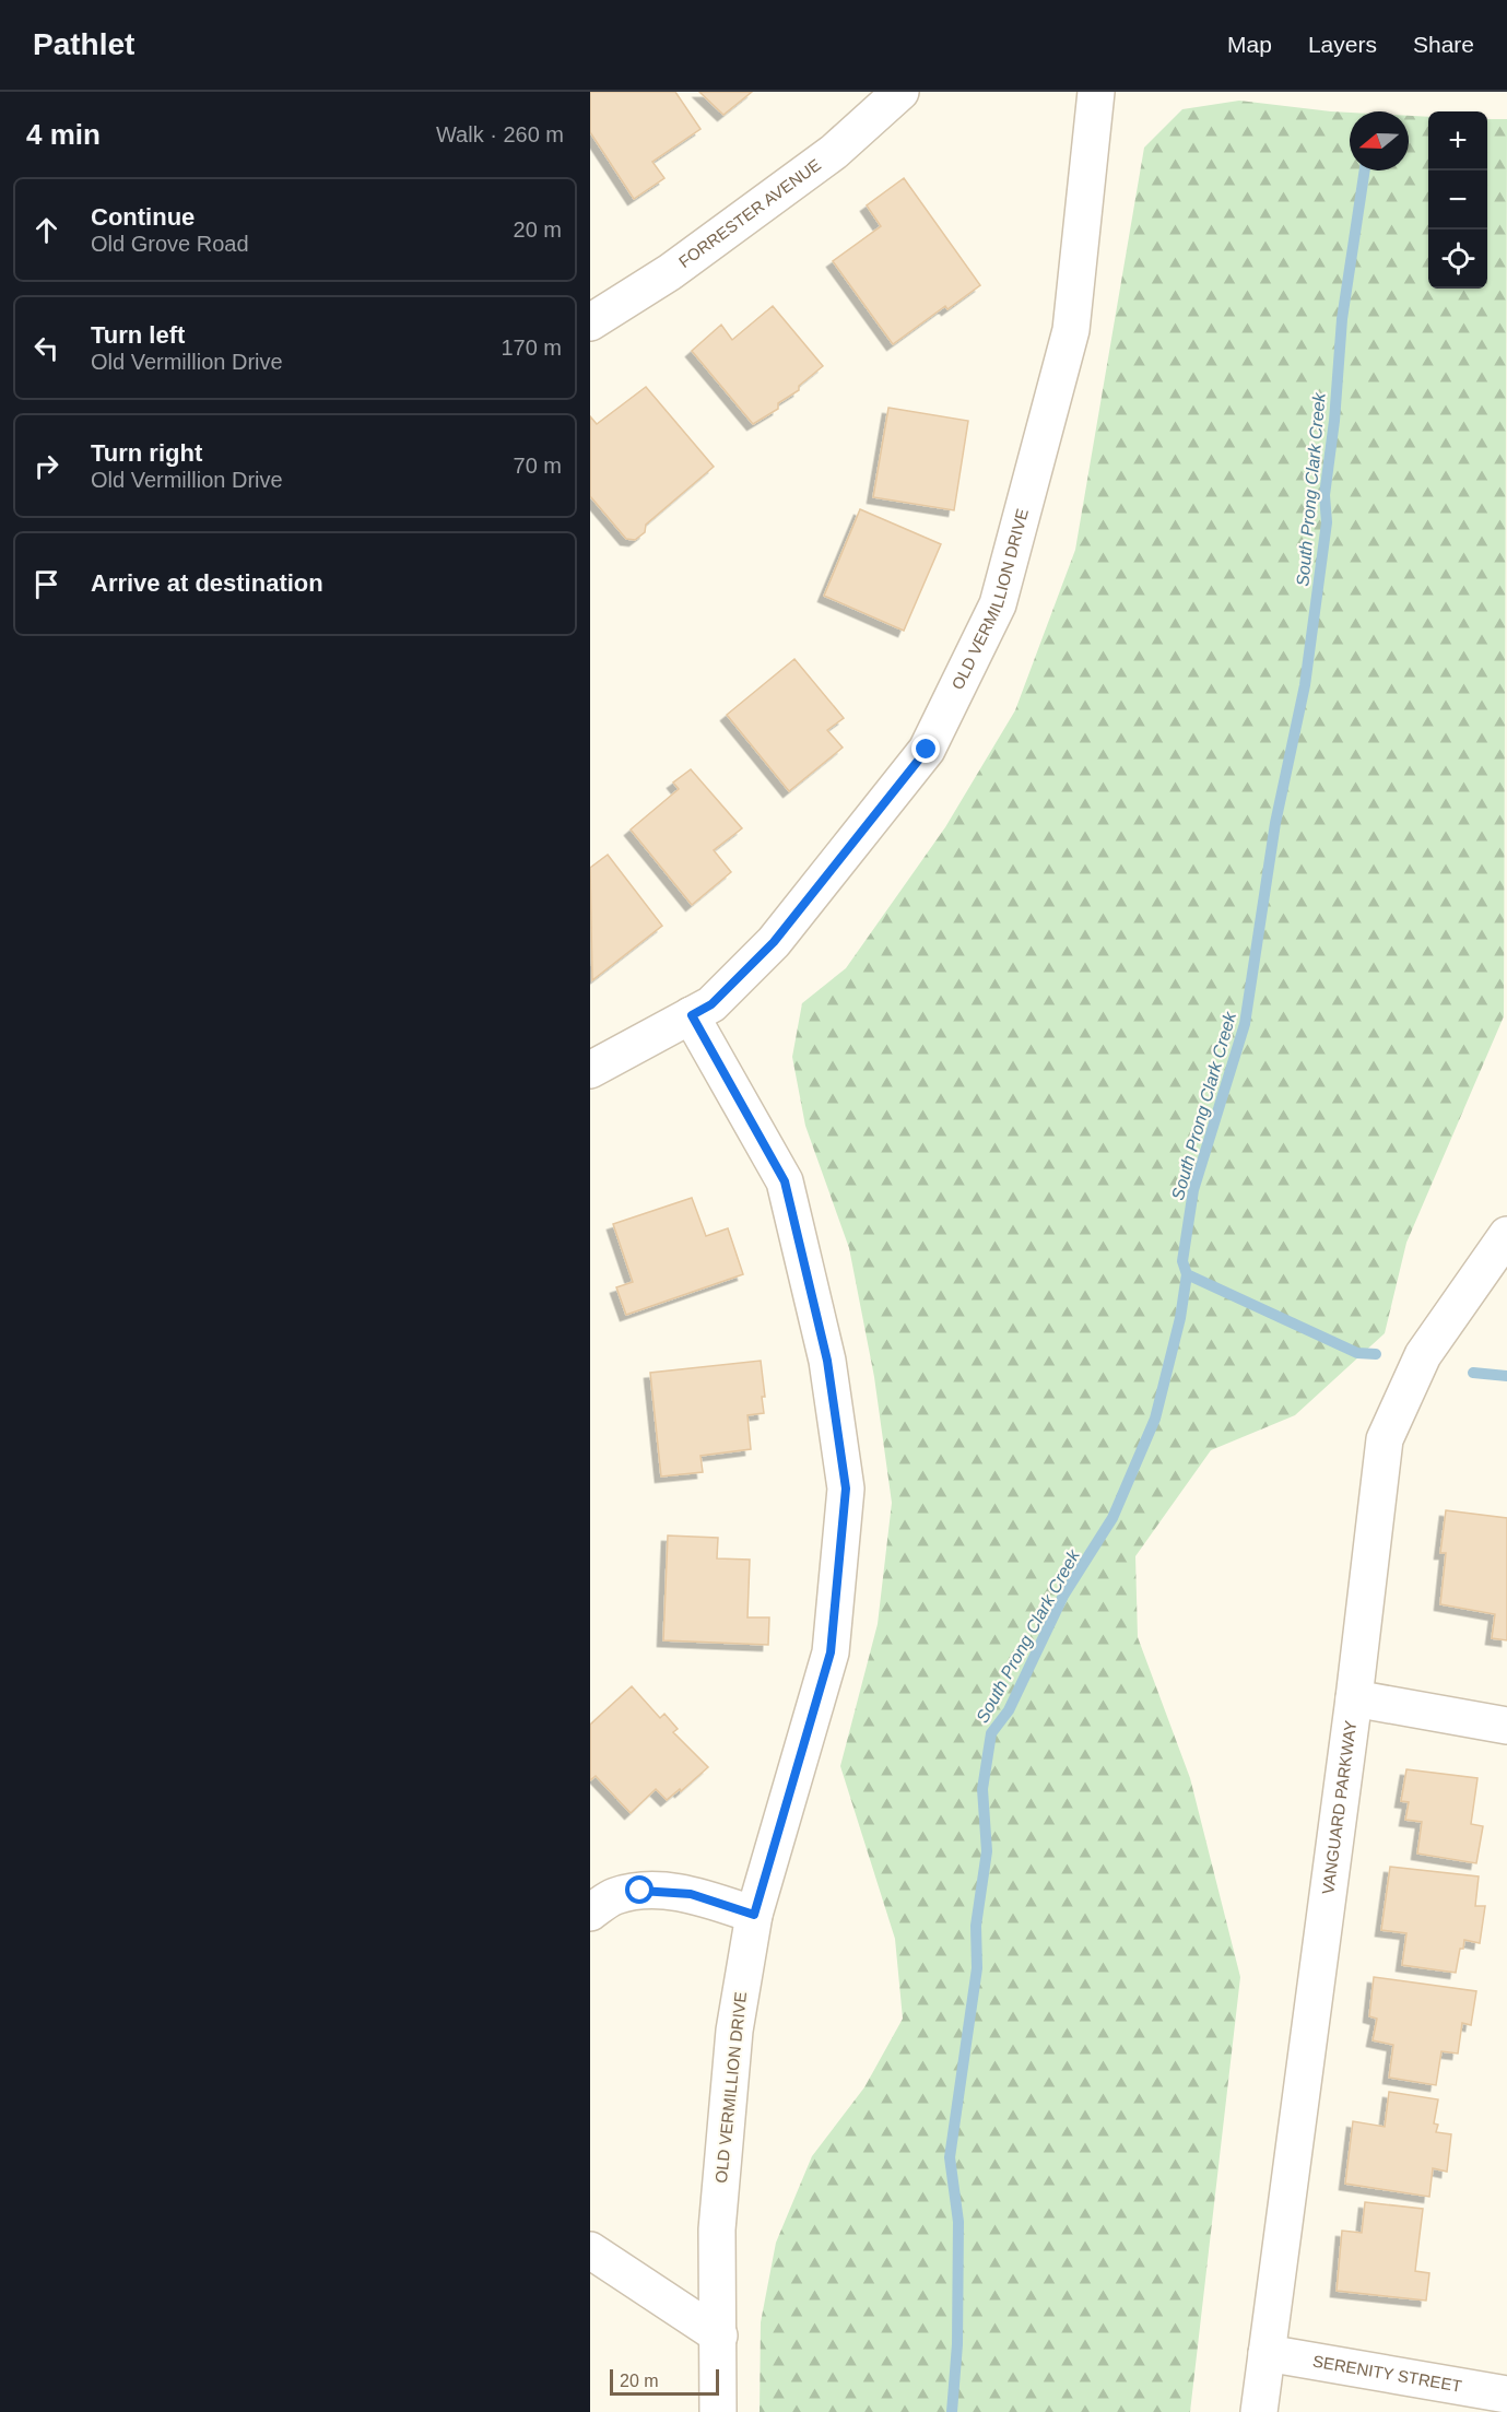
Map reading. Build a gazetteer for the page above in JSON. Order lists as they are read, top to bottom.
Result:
{
  "streets": {
    "street": [
      "FORRESTER AVENUE",
      "OLD VERMILLION DRIVE",
      "VANGUARD PARKWAY",
      "SERENITY STREET"
    ]
  },
  "crossings": [
    ["VANGUARD PARKWAY", "SERENITY STREET"]
  ],
  "water": ["South Prong Clark Creek"],
  "scale_bar": "20 m",
  "north": "left",
  "page": {
    "header": "Pathlet",
    "nav": ["Map", "Layers", "Share"],
    "heading": ["4 min", "Walk · 260 m"],
    "map_buttons": ["+", "−"],
    "list": [
      ["Continue", "Old Grove Road", "20 m"],
      ["Turn left", "Old Vermillion Drive", "170 m"],
      ["Turn right", "Old Vermillion Drive", "70 m"],
      "Arrive at destination"
    ],
    "scale": "20 m"
  }
}
